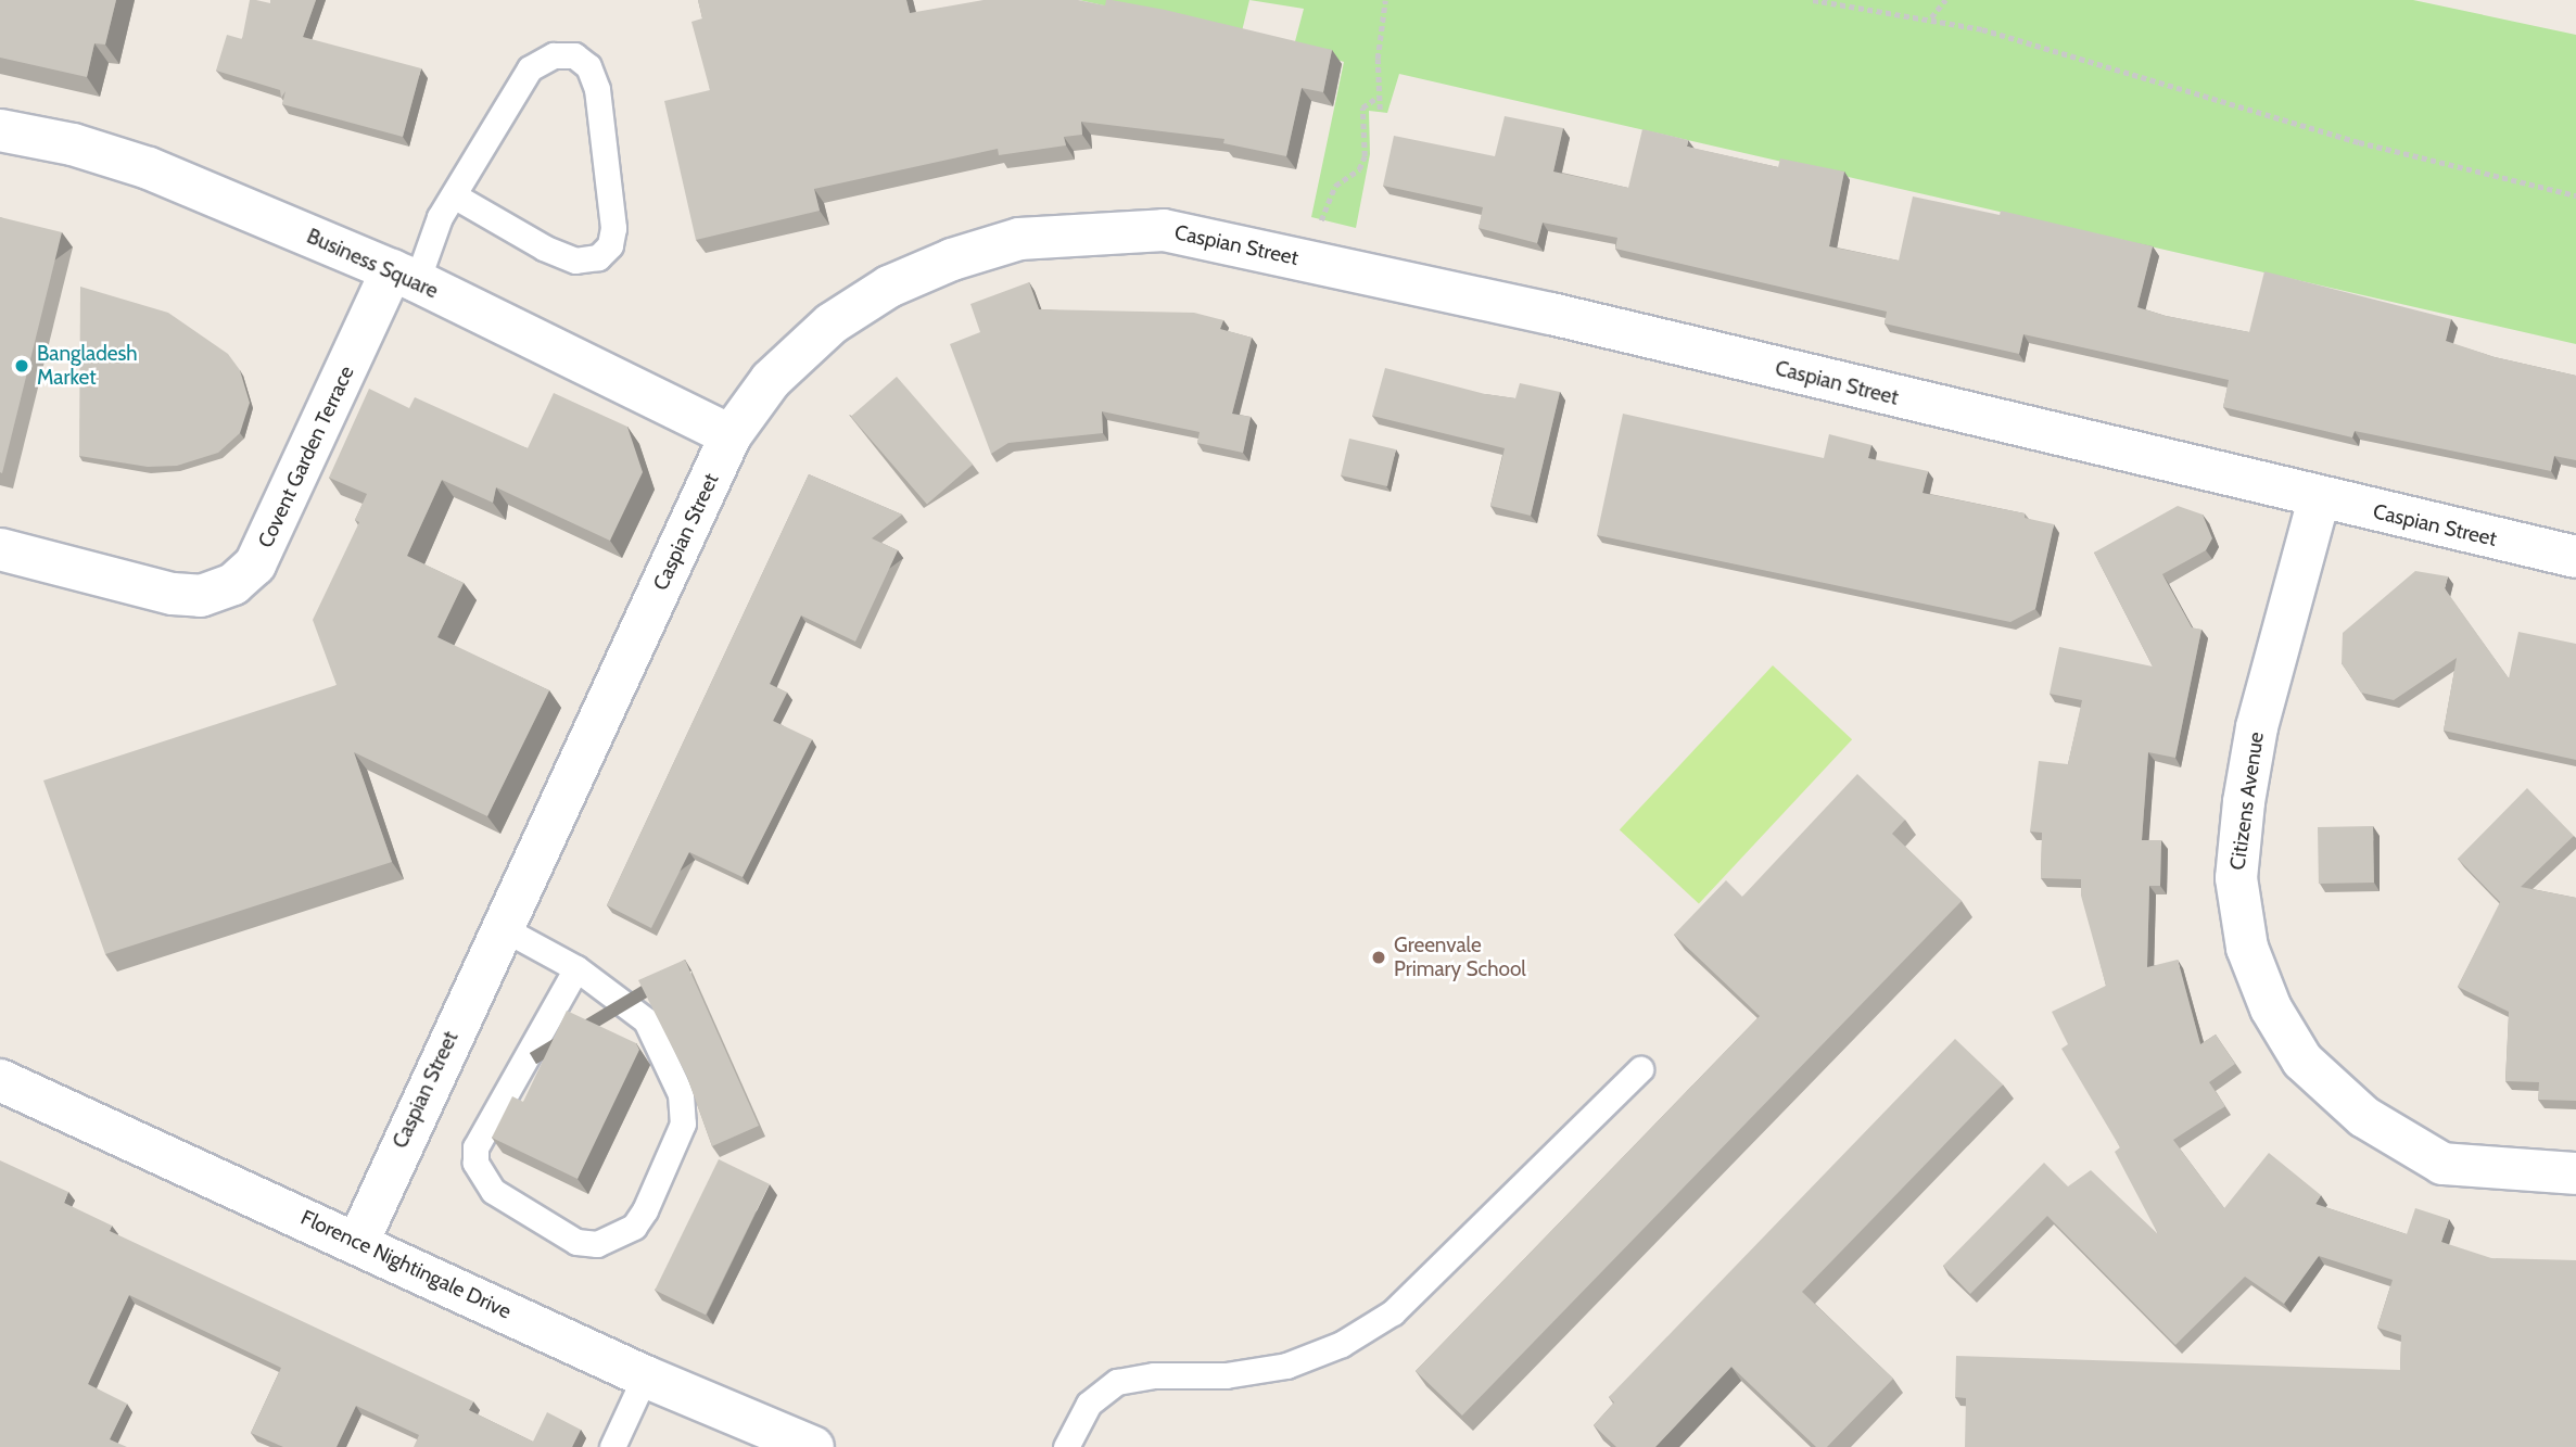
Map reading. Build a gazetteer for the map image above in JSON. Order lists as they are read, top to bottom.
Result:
{
  "streets": {
    "street": [
      "Caspian Street",
      "Business Square",
      "Covent Garden Terrace",
      "Citizens Avenue",
      "Florence Nightingale Drive"
    ]
  },
  "crossings": [
    ["Caspian Street", "Business Square"],
    ["Caspian Street", "Citizens Avenue"],
    ["Caspian Street", "Florence Nightingale Drive"],
    ["Business Square", "Covent Garden Terrace"]
  ],
  "places": ["Bangladesh Market", "Greenvale Primary School"]
}
